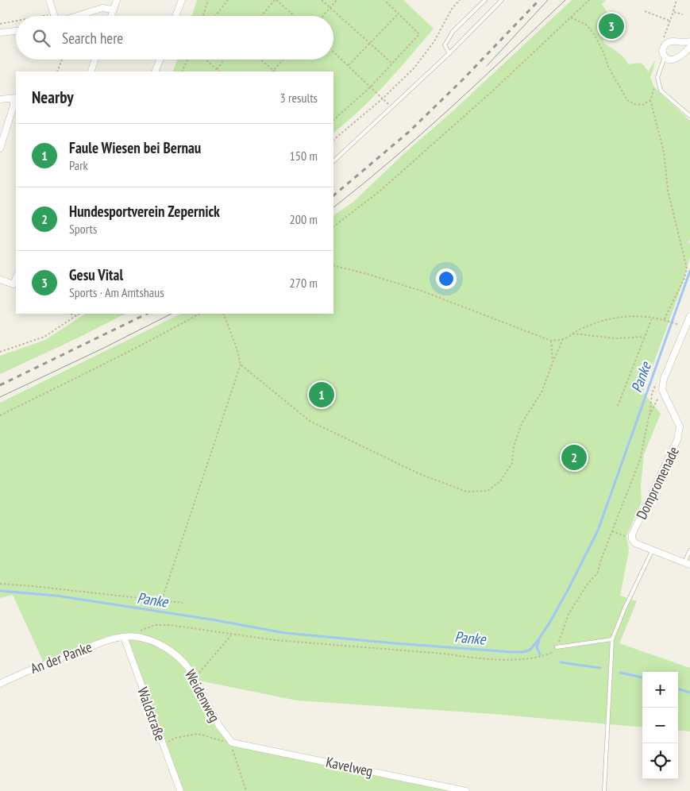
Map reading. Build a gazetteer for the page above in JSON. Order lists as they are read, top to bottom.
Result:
{
  "streets": {
    "street": [
      "Dompromenade",
      "An der Panke",
      "Weidenweg",
      "Waldstraße",
      "Kavelweg"
    ]
  },
  "crossings": [
    ["An der Panke", "Weidenweg"],
    ["An der Panke", "Waldstraße"],
    ["Weidenweg", "Waldstraße"],
    ["Weidenweg", "Kavelweg"]
  ],
  "water": ["Panke"],
  "page": {
    "pins": ["3", "1", "2"],
    "search": "Search here",
    "heading": ["Nearby", "3 results"],
    "list": [
      {
        "mark": "1",
        "name": "Faule Wiesen bei Bernau",
        "note": "Park",
        "value": "150 m"
      },
      {
        "mark": "2",
        "name": "Hundesportverein Zepernick",
        "note": "Sports",
        "value": "200 m"
      },
      {
        "mark": "3",
        "name": "Gesu Vital",
        "note": "Sports · Am Amtshaus",
        "value": "270 m"
      }
    ],
    "map_buttons": ["+", "−"]
  }
}
